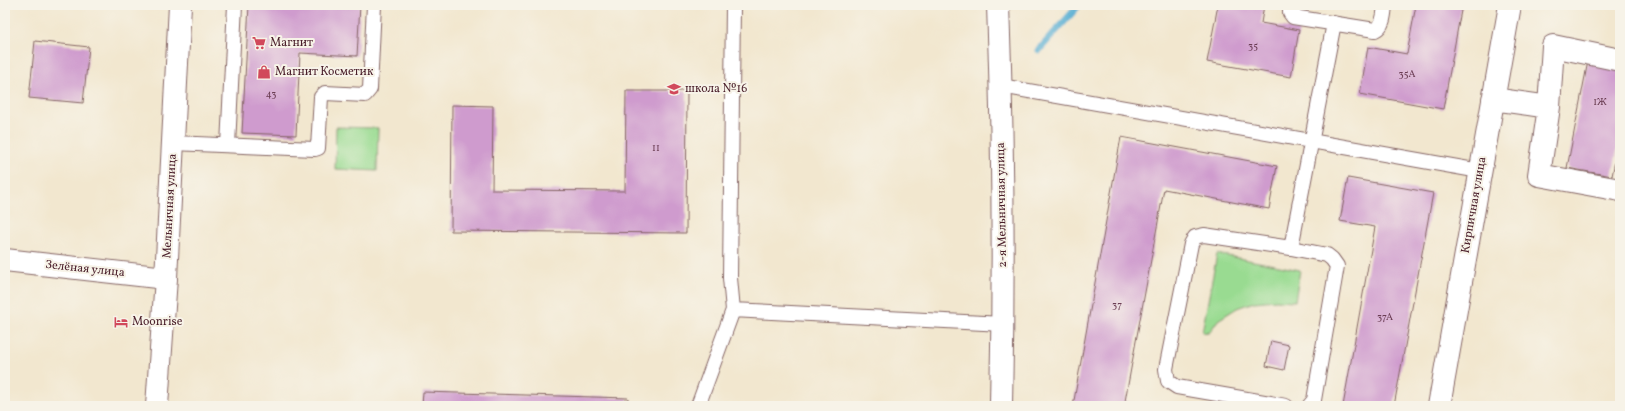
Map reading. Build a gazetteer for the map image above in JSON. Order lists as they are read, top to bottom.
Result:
{
  "streets": {
    "street": [
      "2-я Мельничная улица",
      "Кирпичная улица",
      "Мельничная улица",
      "Зелёная улица"
    ]
  },
  "crossings": [
    ["Мельничная улица", "Зелёная улица"]
  ],
  "places": {
    "supermarket": ["Магнит"],
    "shop": ["Магнит Косметик"],
    "school or university": ["школа №16"],
    "hotel": ["Moonrise"]
  },
  "house_numbers": [
    "35",
    "35А",
    "43",
    "1Ж",
    "11",
    "37",
    "37А"
  ]
}
